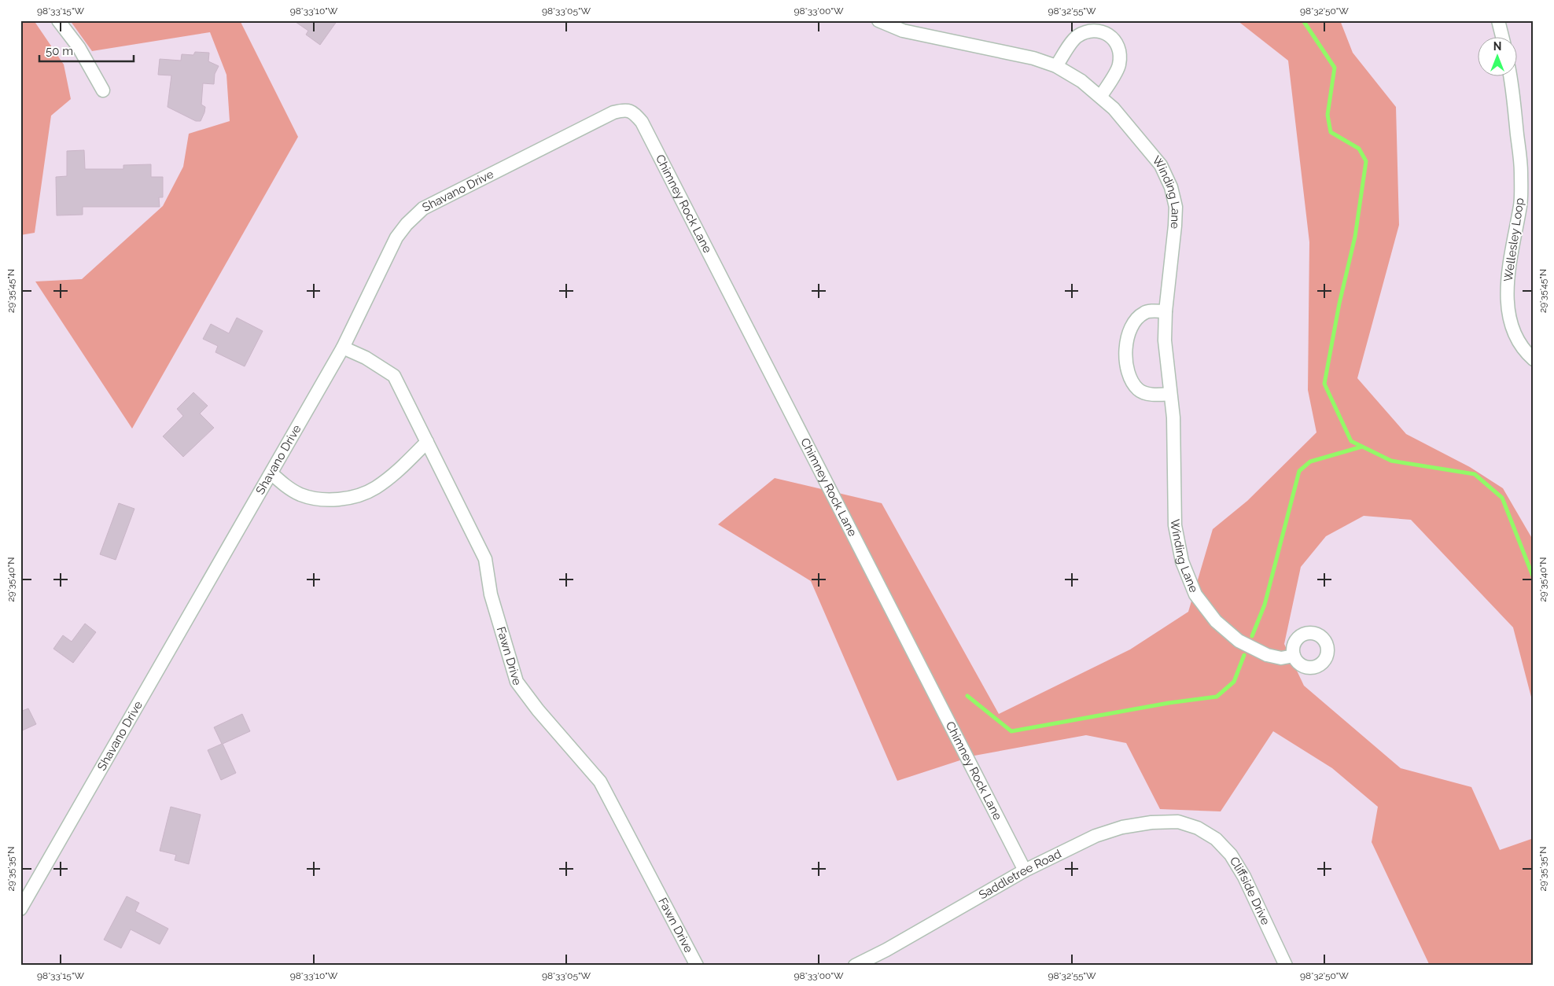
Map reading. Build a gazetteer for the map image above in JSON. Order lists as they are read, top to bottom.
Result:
{
  "streets": {
    "street": [
      "Shavano Drive",
      "Winding Lane",
      "Chimney Rock Lane",
      "Wellesley Loop",
      "Fawn Drive",
      "Saddletree Road",
      "Cliffside Drive"
    ]
  },
  "crossings": [
    ["Shavano Drive", "Chimney Rock Lane"],
    ["Shavano Drive", "Fawn Drive"],
    ["Chimney Rock Lane", "Saddletree Road"],
    ["Saddletree Road", "Cliffside Drive"]
  ],
  "scale_bar": "50 m",
  "north": "top",
  "coordinates": [
    "98°33'15\"W",
    "98°33'10\"W",
    "98°33'05\"W",
    "98°33'00\"W",
    "98°32'55\"W",
    "98°32'50\"W",
    "29°35'45\"N",
    "29°35'40\"N",
    "29°35'35\"N"
  ]
}
